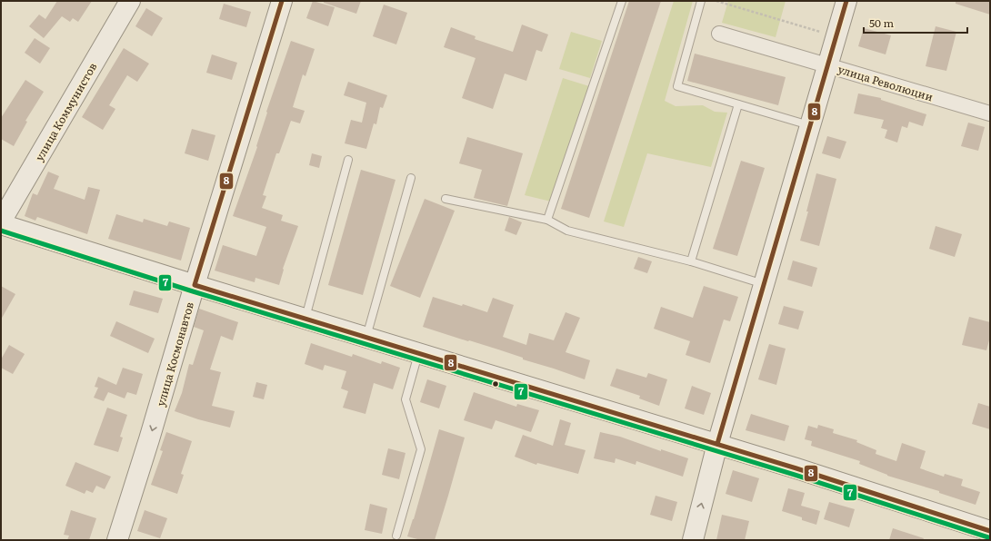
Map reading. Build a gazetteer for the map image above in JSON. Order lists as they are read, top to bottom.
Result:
{
  "streets": {
    "street": ["улица Революции", "улица Коммунистов", "улица Космонавтов"]
  },
  "one_way": ["улица Космонавтов"],
  "lines": ["transit line 8", "transit line 7"],
  "scale_bar": "50 m"
}
